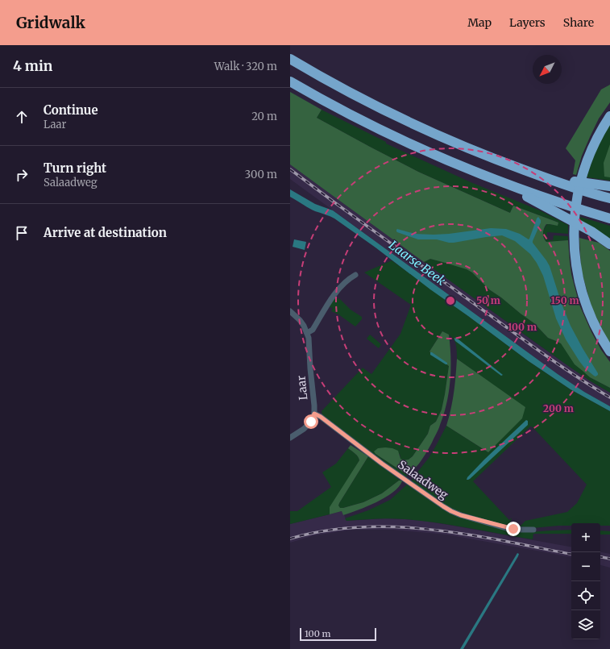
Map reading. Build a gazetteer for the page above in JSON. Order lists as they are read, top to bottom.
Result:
{
  "streets": {
    "street": ["Laar", "Salaadweg"]
  },
  "crossings": [
    ["Laar", "Salaadweg"]
  ],
  "water": ["Laarse Beek"],
  "scale_bar": "100 m",
  "north": "bottom left",
  "page": {
    "header": "Gridwalk",
    "nav": ["Map", "Layers", "Share"],
    "heading": ["4 min", "Walk · 320 m"],
    "list": [
      ["Continue", "Laar", "20 m"],
      ["Turn right", "Salaadweg", "300 m"],
      "Arrive at destination"
    ],
    "map_buttons": ["+", "−"],
    "scale": "100 m"
  },
  "rings": [
    "50 m",
    "150 m",
    "100 m",
    "200 m"
  ]
}
